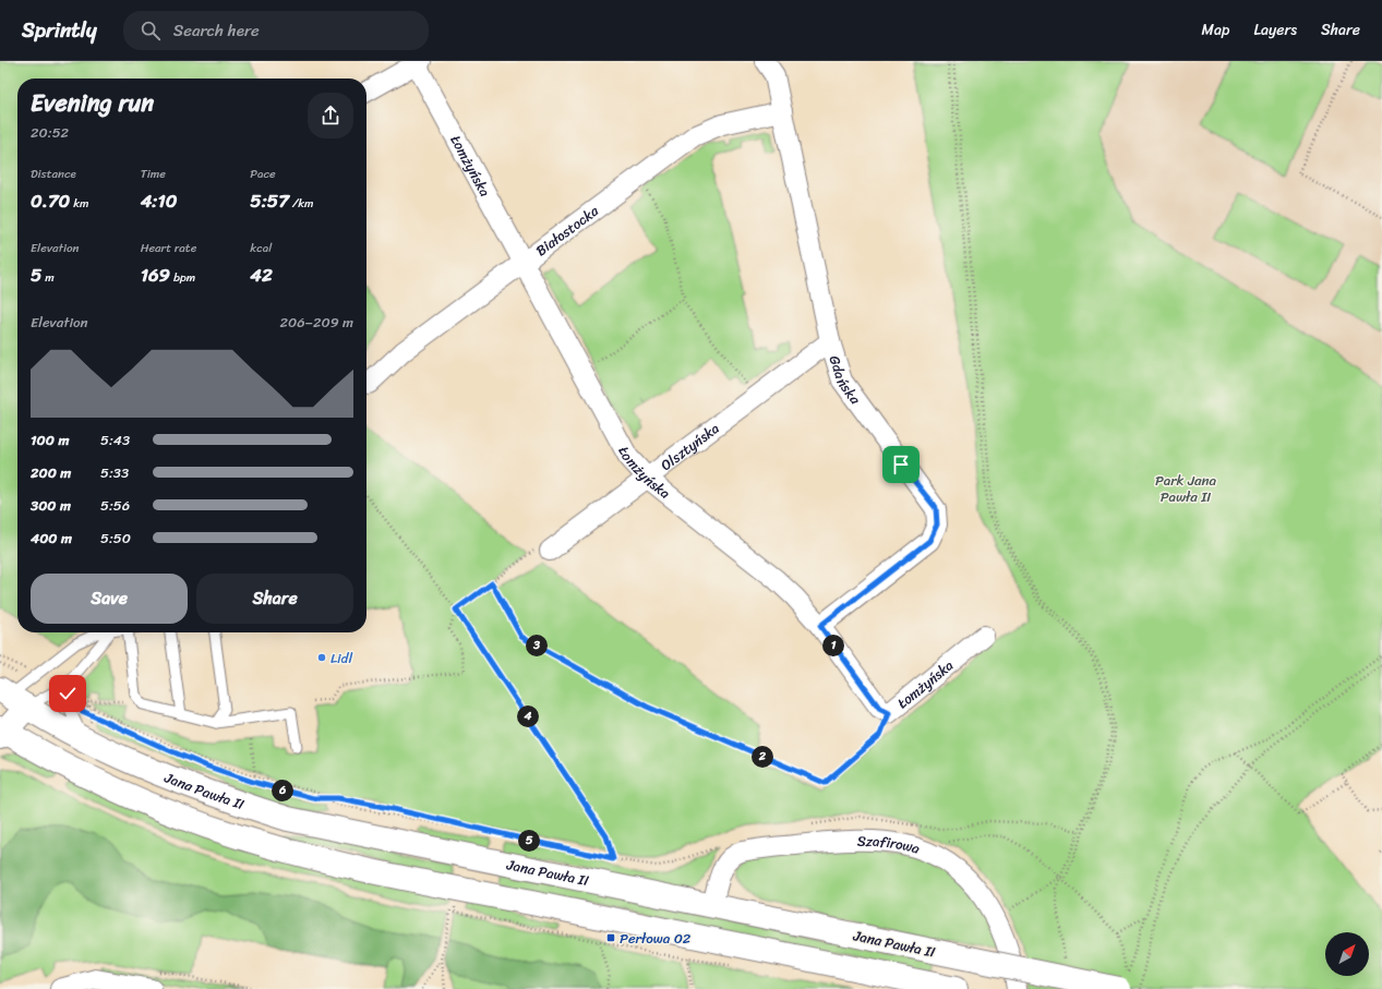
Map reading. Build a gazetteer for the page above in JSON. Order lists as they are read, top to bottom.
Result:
{
  "streets": {
    "main road": ["Jana Pawła II"],
    "street": [
      "Łomżyńska",
      "Białostocka",
      "Gdańska",
      "Olsztyńska",
      "Szafirowa"
    ]
  },
  "crossings": [
    ["Łomżyńska", "Białostocka"],
    ["Łomżyńska", "Gdańska"],
    ["Łomżyńska", "Olsztyńska"],
    ["Białostocka", "Gdańska"],
    ["Gdańska", "Olsztyńska"],
    ["Jana Pawła II", "Szafirowa"]
  ],
  "parks": ["Park Jana Pawła II"],
  "places": {
    "other": ["Lidl"],
    "transit": ["Perłowa 02"]
  },
  "north": "top right",
  "page": {
    "header": "Sprintly",
    "search": "Search here",
    "nav": ["Map", "Layers", "Share"],
    "heading": ["Evening run", "20:52"],
    "stats": [
      ["Distance", "0.70 km"],
      ["Time", "4:10"],
      ["Pace", "5:57 /km"],
      ["Elevation", "5 m"],
      ["Heart rate", "169 bpm"],
      ["kcal", "42"]
    ],
    "chart": ["Elevation", "206–209 m"],
    "list": [
      {
        "name": "100 m",
        "note": "5:43"
      },
      {
        "name": "200 m",
        "note": "5:33"
      },
      {
        "name": "300 m",
        "note": "5:56"
      },
      {
        "name": "400 m",
        "note": "5:50"
      }
    ],
    "buttons": ["Save", "Share"],
    "pins": [
      "1",
      "3",
      "4",
      "2",
      "6",
      "5"
    ]
  }
}
